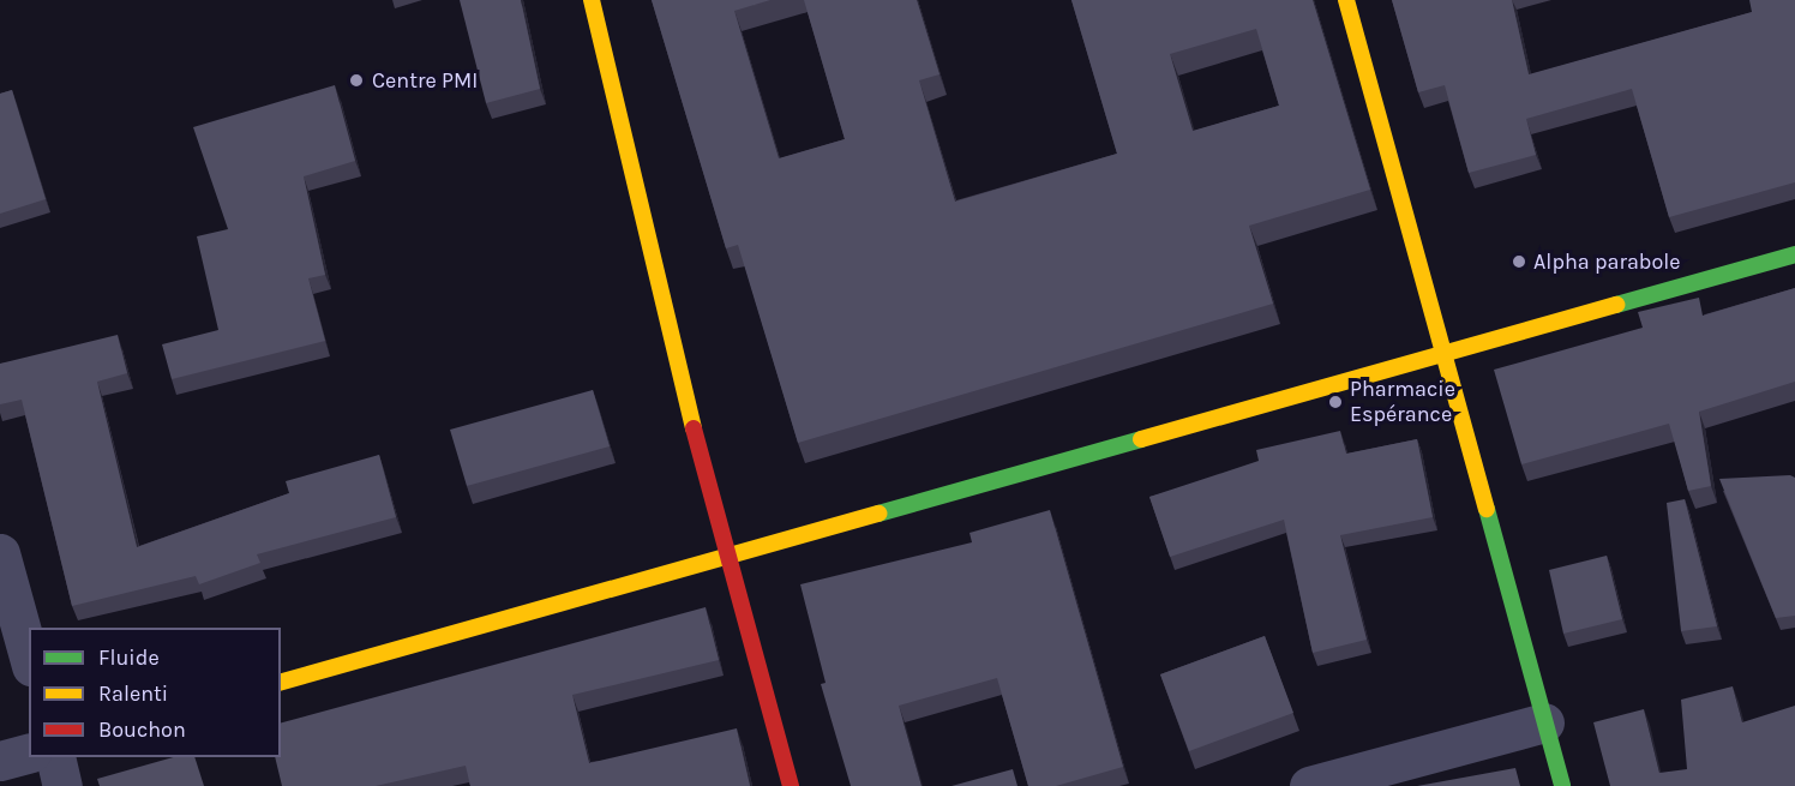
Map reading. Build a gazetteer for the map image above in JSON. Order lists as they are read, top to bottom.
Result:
{
  "places": ["Centre PMI", "Alpha parabole", "Pharmacie Espérance"],
  "legend": ["Fluide", "Ralenti", "Bouchon"]
}
